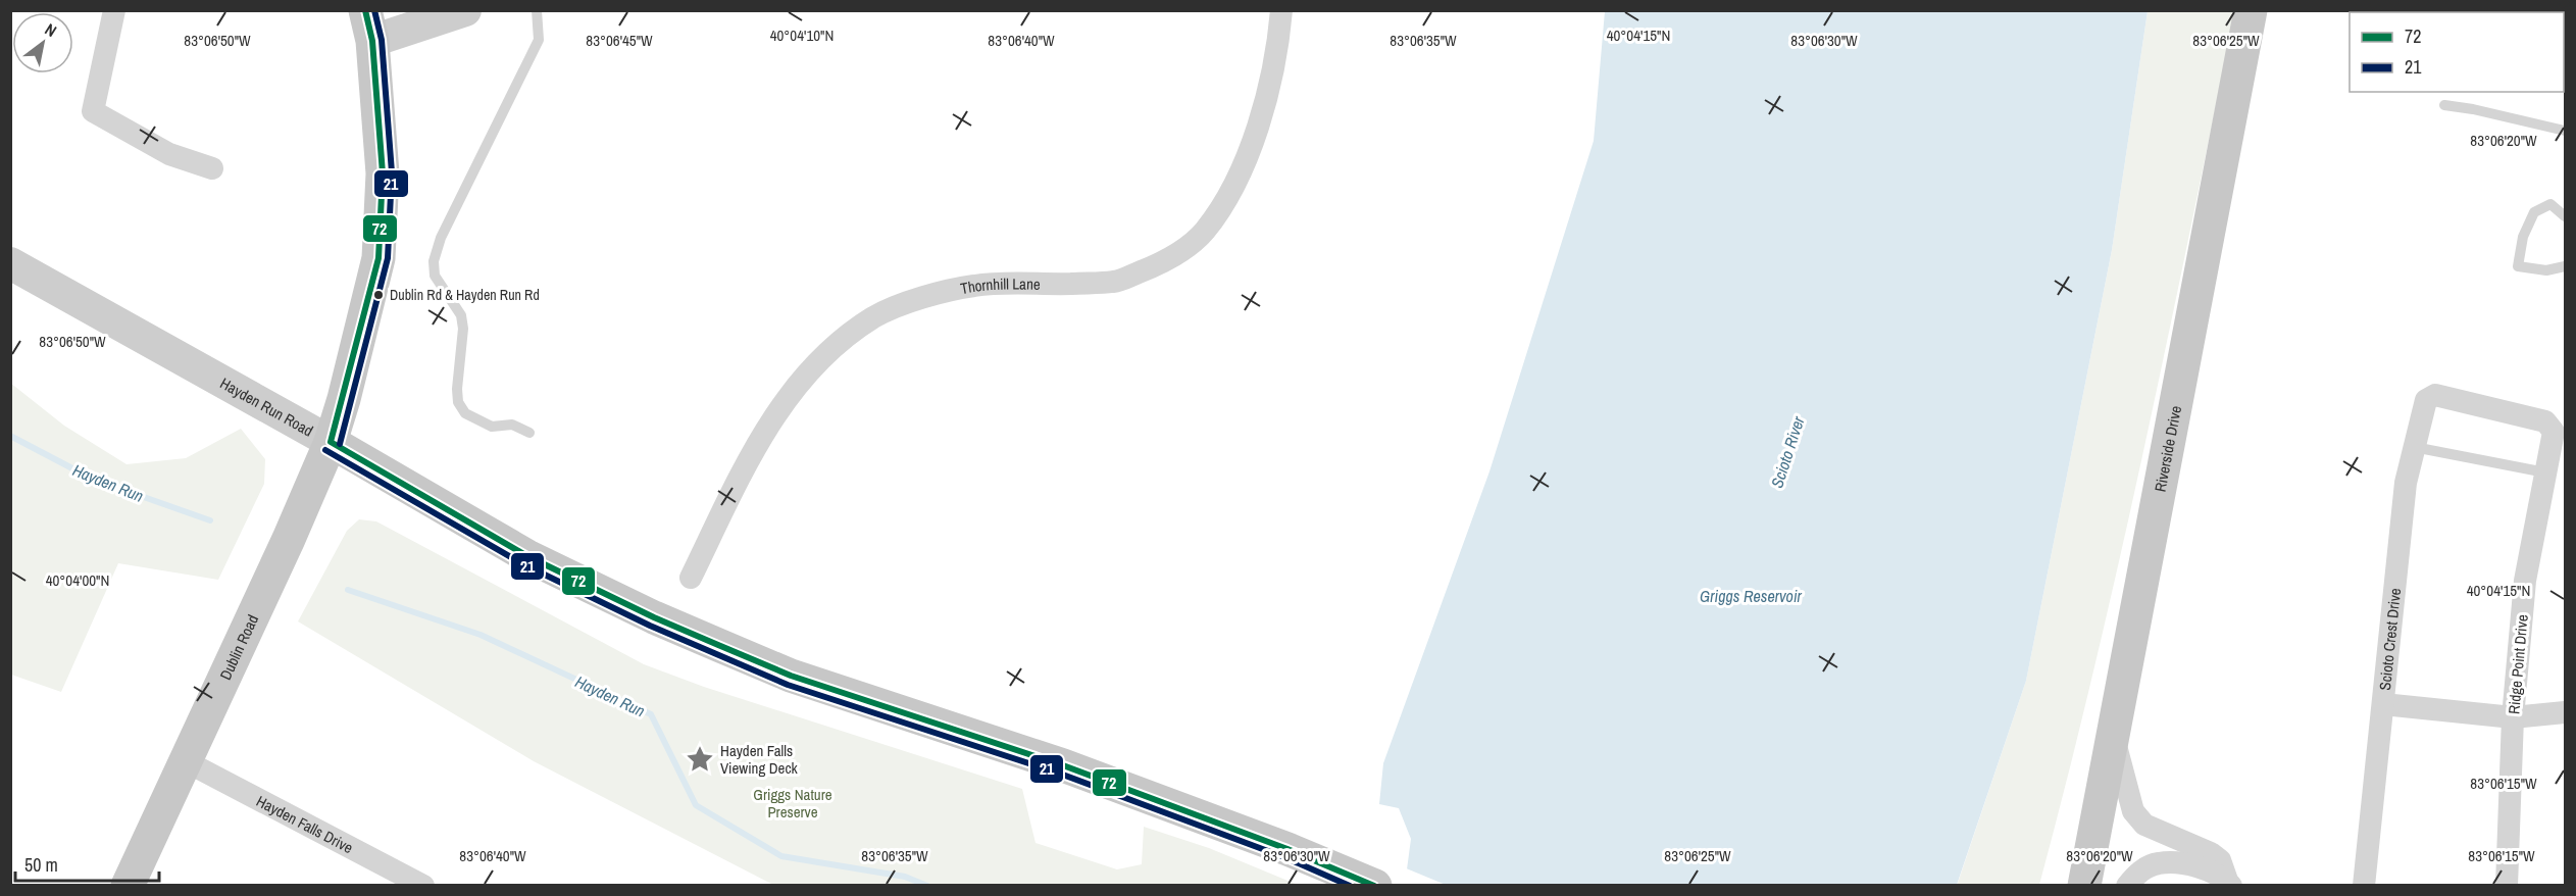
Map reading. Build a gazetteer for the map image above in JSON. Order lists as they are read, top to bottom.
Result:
{
  "streets": {
    "main road": ["Hayden Run Road", "Riverside Drive", "Dublin Road"],
    "street": [
      "Thornhill Lane",
      "Scioto Crest Drive",
      "Ridge Point Drive",
      "Hayden Falls Drive"
    ]
  },
  "crossings": [
    ["Hayden Run Road", "Dublin Road"],
    ["Scioto Crest Drive", "Ridge Point Drive"],
    ["Dublin Road", "Hayden Falls Drive"]
  ],
  "water": ["Scioto River", "Hayden Run", "Griggs Reservoir"],
  "parks": ["Griggs Nature Preserve"],
  "places": {
    "other": ["Dublin Rd & Hayden Run Rd"],
    "place": ["Hayden Falls Viewing Deck"]
  },
  "lines": ["transit line 72", "transit line 21"],
  "legend": ["72", "21"],
  "scale_bar": "50 m",
  "north": "top right",
  "coordinates": [
    "40°04'15\"N",
    "40°04'10\"N",
    "83°06'50\"W",
    "83°06'45\"W",
    "83°06'40\"W",
    "83°06'35\"W",
    "83°06'30\"W",
    "83°06'25\"W",
    "83°06'20\"W",
    "40°04'00\"N",
    "83°06'15\"W"
  ]
}
